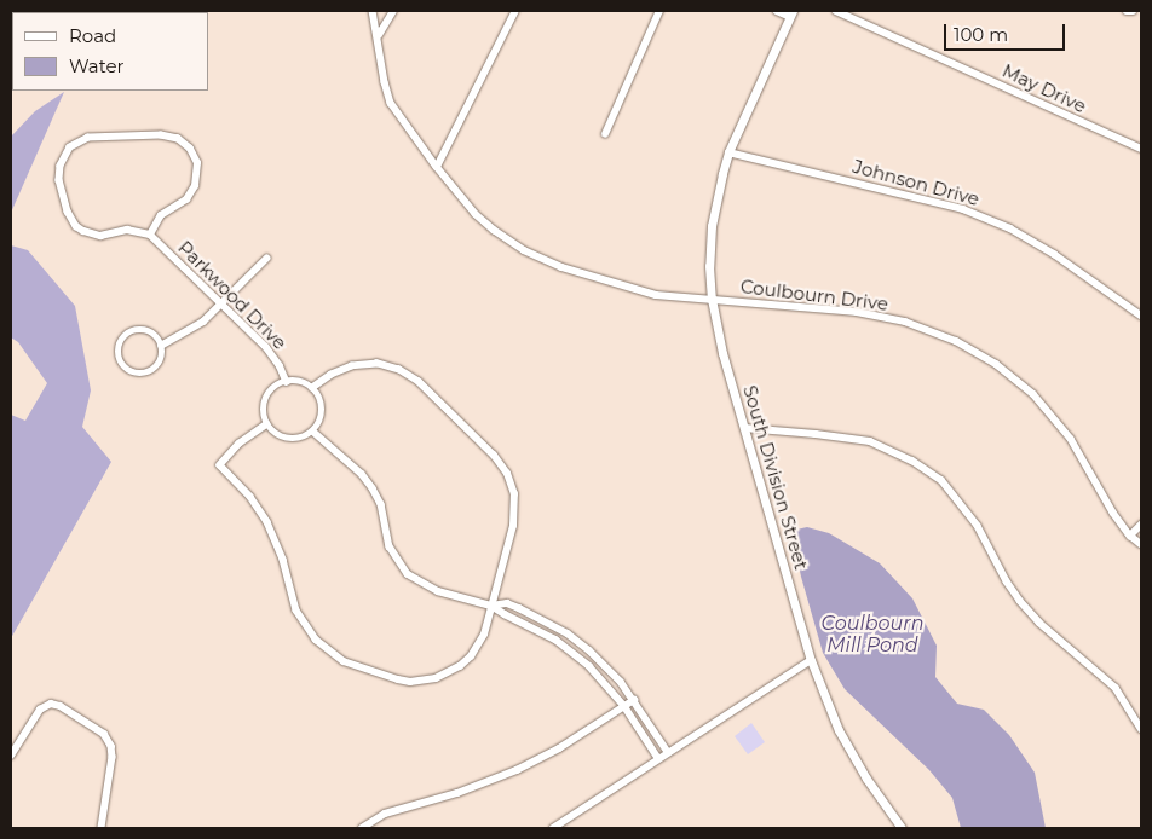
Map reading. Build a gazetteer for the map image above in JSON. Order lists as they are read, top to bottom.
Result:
{
  "streets": {
    "street": [
      "May Drive",
      "Johnson Drive",
      "Parkwood Drive",
      "Coulbourn Drive",
      "South Division Street"
    ]
  },
  "crossings": [
    ["Johnson Drive", "South Division Street"],
    ["Coulbourn Drive", "South Division Street"]
  ],
  "water": ["Coulbourn Mill Pond"],
  "legend": ["Road", "Water"],
  "scale_bar": "100 m"
}
